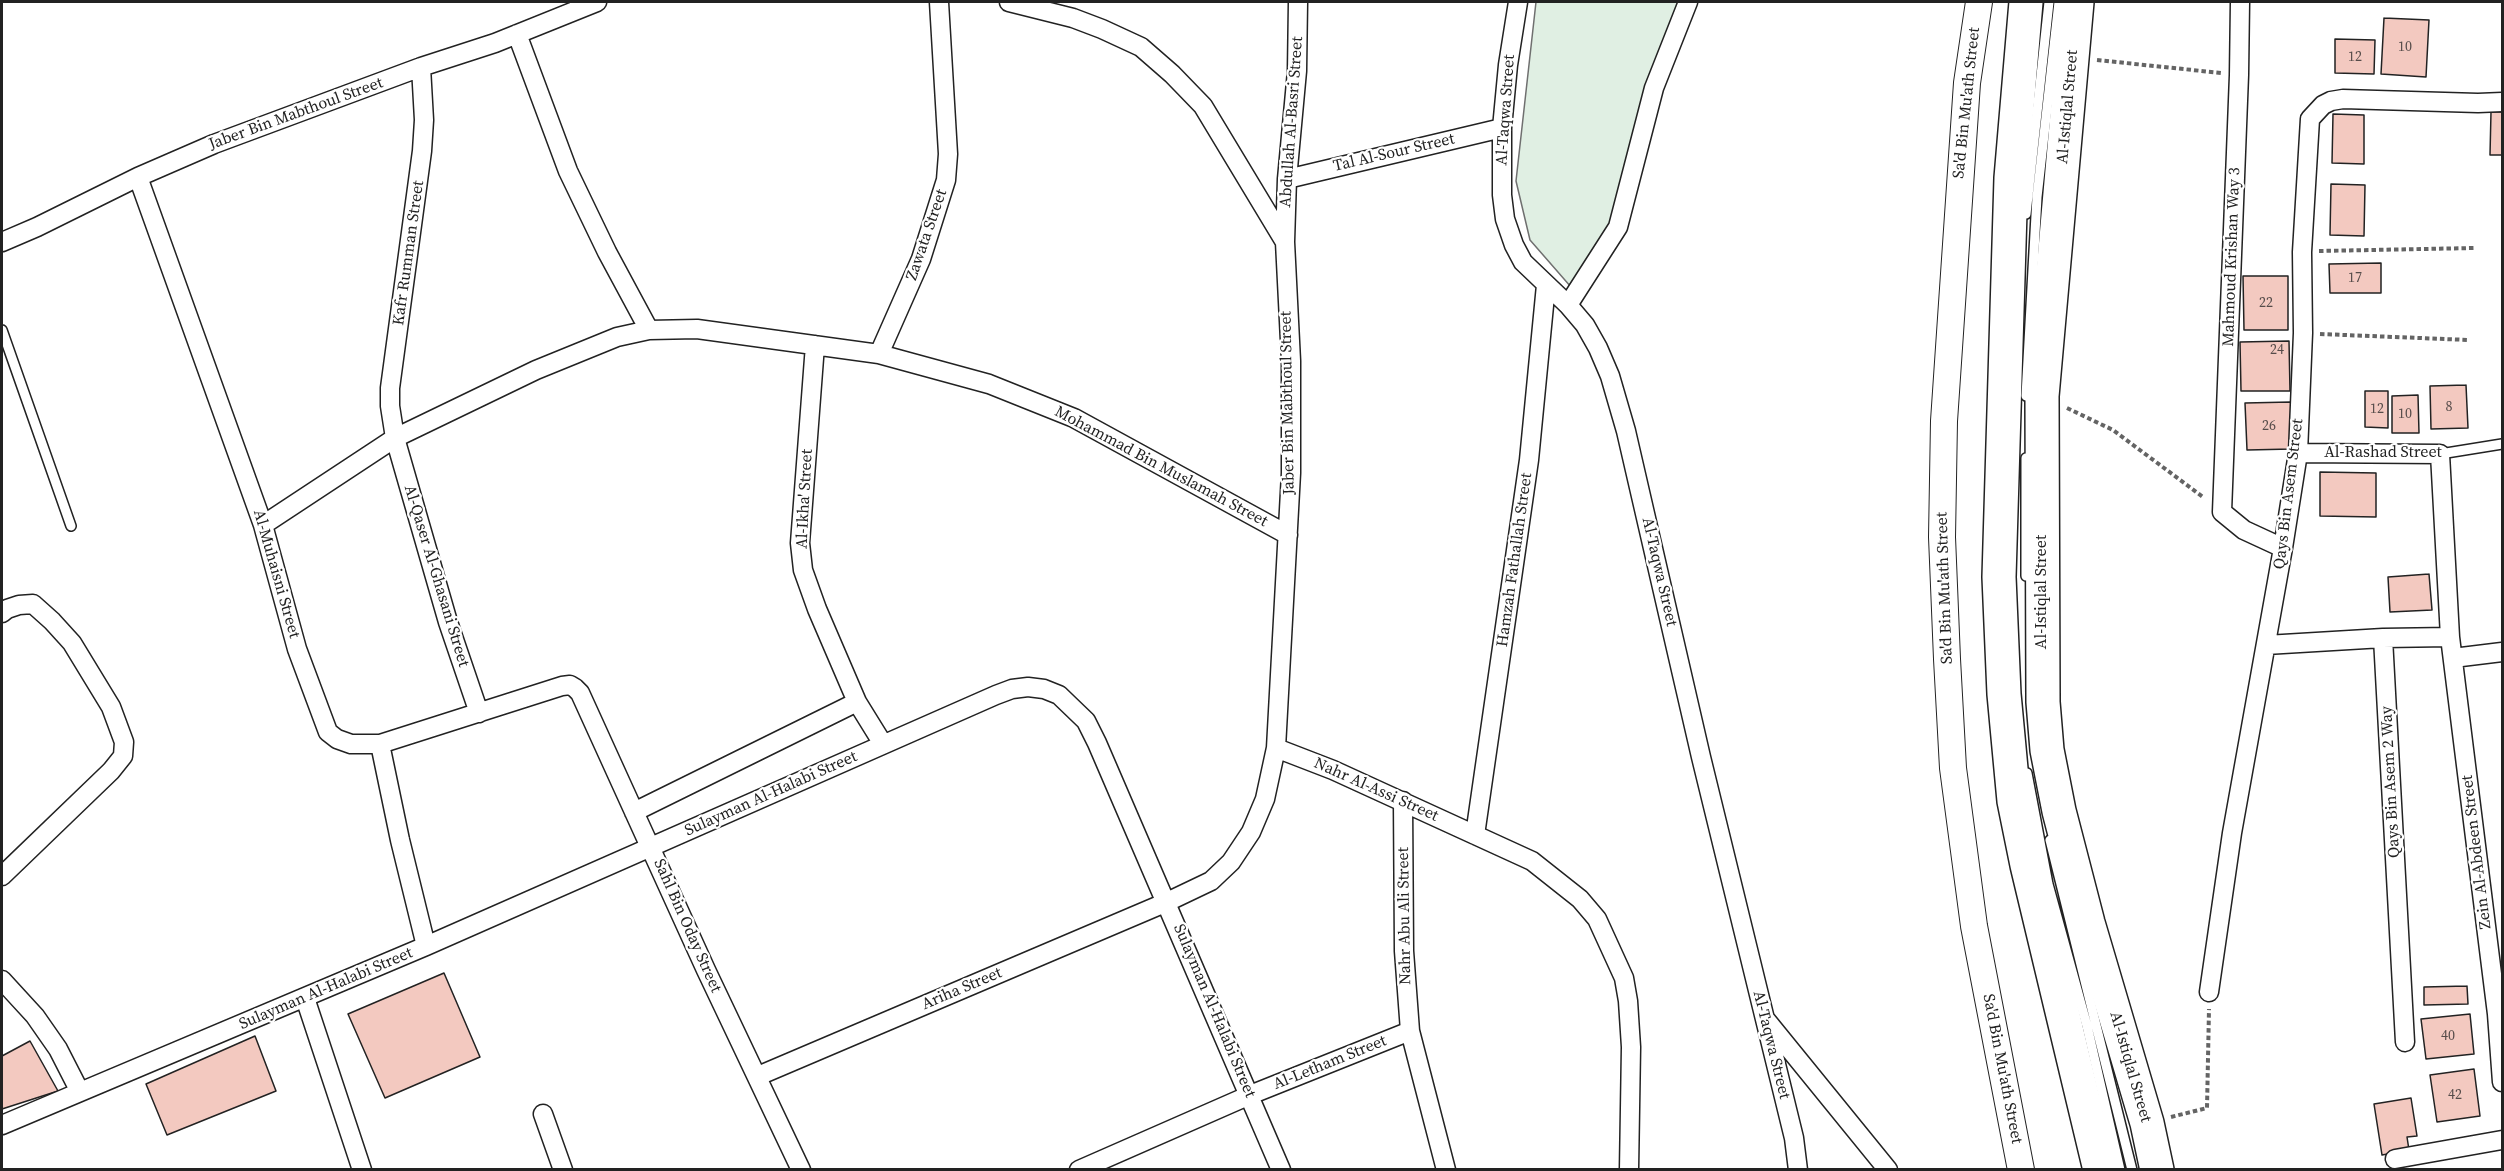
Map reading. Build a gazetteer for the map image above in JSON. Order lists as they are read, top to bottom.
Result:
{
  "streets": {
    "highway": ["Al-Istiqlal Street"],
    "street": [
      "Sa'd Bin Mu'ath Street",
      "Al-Taqwa Street",
      "Jaber Bin Mabthoul Street",
      "Abdullah Al-Basri Street",
      "Tal Al-Sour Street",
      "Zawata Street",
      "Kafr Rumman Street",
      "Mahmoud Krishan Way 3",
      "Al-Rashad Street",
      "Mohammad Bin Muslamah Street",
      "Qays Bin Asem Street",
      "Al-Ikha' Street",
      "Hamzah Fathallah Street",
      "Al-Muhaisni Street",
      "Al-Qaser Al-Ghasani Street",
      "Qays Bin Asem 2 Way",
      "Nahr Al-Assi Street",
      "Sulayman Al-Halabi Street",
      "Zein Al-Abdeen Street",
      "Nahr Abu Ali Street",
      "Sahl Bin Oday Street",
      "Ariha Street",
      "Al-Letham Street"
    ]
  },
  "crossings": [
    ["Al-Taqwa Street", "Tal Al-Sour Street"],
    ["Al-Taqwa Street", "Hamzah Fathallah Street"],
    ["Jaber Bin Mabthoul Street", "Abdullah Al-Basri Street"],
    ["Jaber Bin Mabthoul Street", "Kafr Rumman Street"],
    ["Jaber Bin Mabthoul Street", "Mohammad Bin Muslamah Street"],
    ["Jaber Bin Mabthoul Street", "Al-Muhaisni Street"],
    ["Jaber Bin Mabthoul Street", "Nahr Al-Assi Street"],
    ["Jaber Bin Mabthoul Street", "Sulayman Al-Halabi Street"],
    ["Jaber Bin Mabthoul Street", "Ariha Street"],
    ["Abdullah Al-Basri Street", "Tal Al-Sour Street"],
    ["Zawata Street", "Mohammad Bin Muslamah Street"],
    ["Kafr Rumman Street", "Mohammad Bin Muslamah Street"],
    ["Kafr Rumman Street", "Al-Qaser Al-Ghasani Street"],
    ["Al-Rashad Street", "Qays Bin Asem Street"],
    ["Al-Rashad Street", "Zein Al-Abdeen Street"],
    ["Mohammad Bin Muslamah Street", "Al-Ikha' Street"],
    ["Mohammad Bin Muslamah Street", "Al-Muhaisni Street"],
    ["Mohammad Bin Muslamah Street", "Al-Qaser Al-Ghasani Street"],
    ["Al-Ikha' Street", "Sulayman Al-Halabi Street"],
    ["Hamzah Fathallah Street", "Nahr Al-Assi Street"],
    ["Al-Muhaisni Street", "Al-Qaser Al-Ghasani Street"],
    ["Al-Muhaisni Street", "Sahl Bin Oday Street"],
    ["Nahr Al-Assi Street", "Nahr Abu Ali Street"],
    ["Sulayman Al-Halabi Street", "Sahl Bin Oday Street"],
    ["Sulayman Al-Halabi Street", "Ariha Street"],
    ["Sulayman Al-Halabi Street", "Al-Letham Street"],
    ["Nahr Abu Ali Street", "Al-Letham Street"],
    ["Sahl Bin Oday Street", "Ariha Street"]
  ],
  "house_numbers": [
    "10",
    "12",
    "17",
    "22",
    "24",
    "8",
    "12",
    "10",
    "26",
    "40",
    "42"
  ]
}
